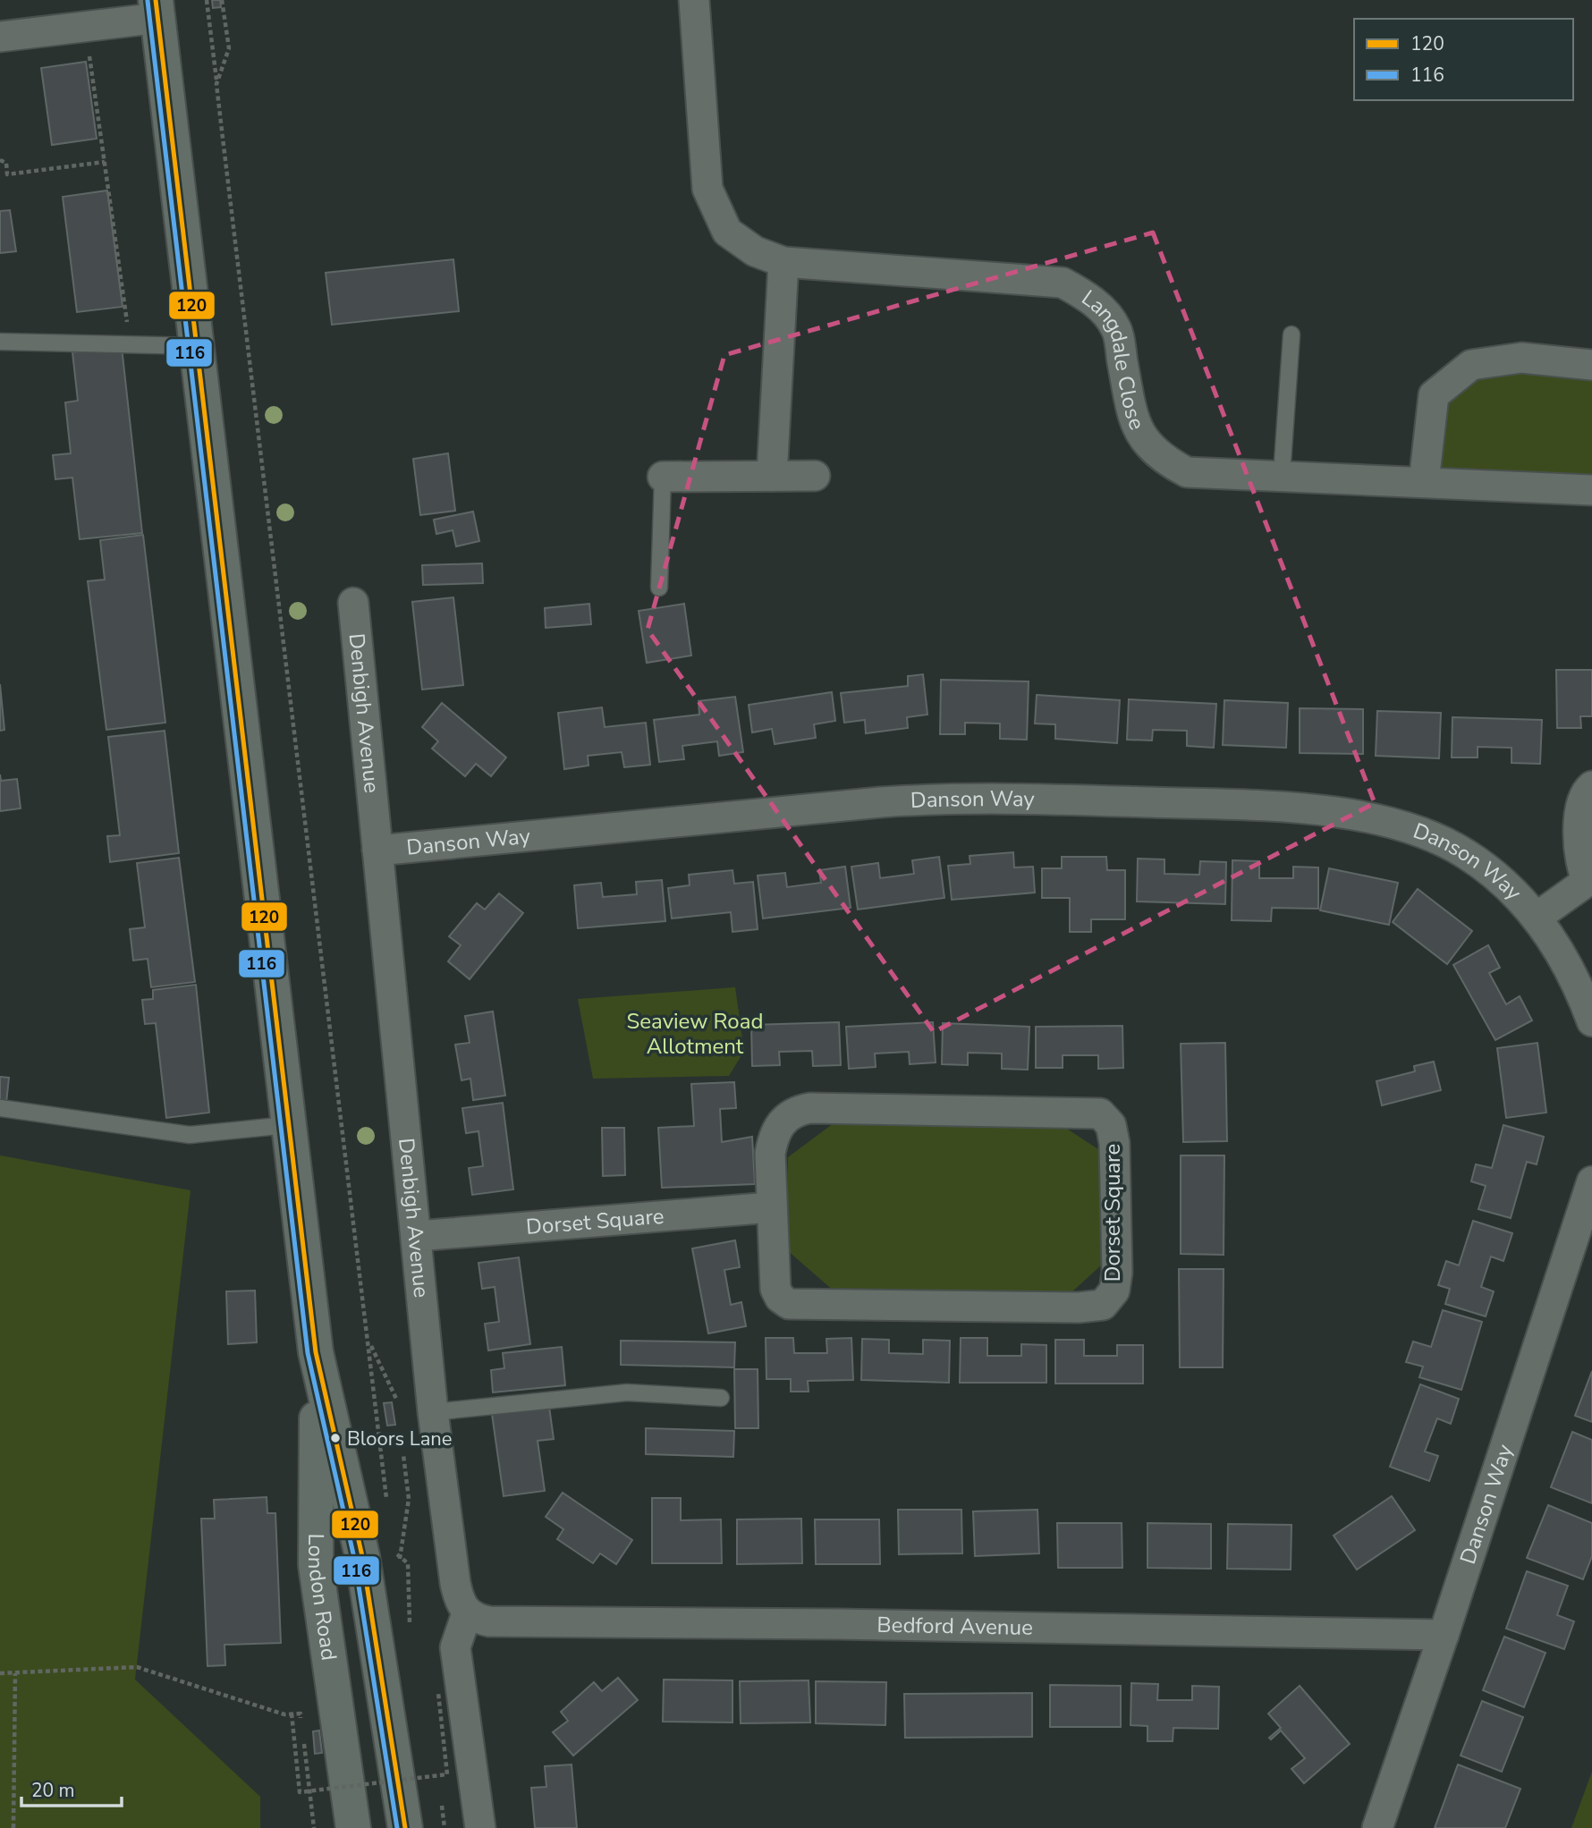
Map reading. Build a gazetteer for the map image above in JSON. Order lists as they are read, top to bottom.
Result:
{
  "streets": {
    "main road": ["London Road"],
    "street": [
      "Langdale Close",
      "Denbigh Avenue",
      "Danson Way",
      "Dorset Square",
      "Bedford Avenue"
    ]
  },
  "crossings": [
    ["Denbigh Avenue", "Danson Way"],
    ["Denbigh Avenue", "Dorset Square"],
    ["Denbigh Avenue", "Bedford Avenue"],
    ["Danson Way", "Bedford Avenue"]
  ],
  "parks": ["Seaview Road Allotment"],
  "places": ["Bloors Lane"],
  "lines": ["transit line 120", "transit line 116"],
  "legend": ["120", "116"],
  "scale_bar": "20 m"
}
